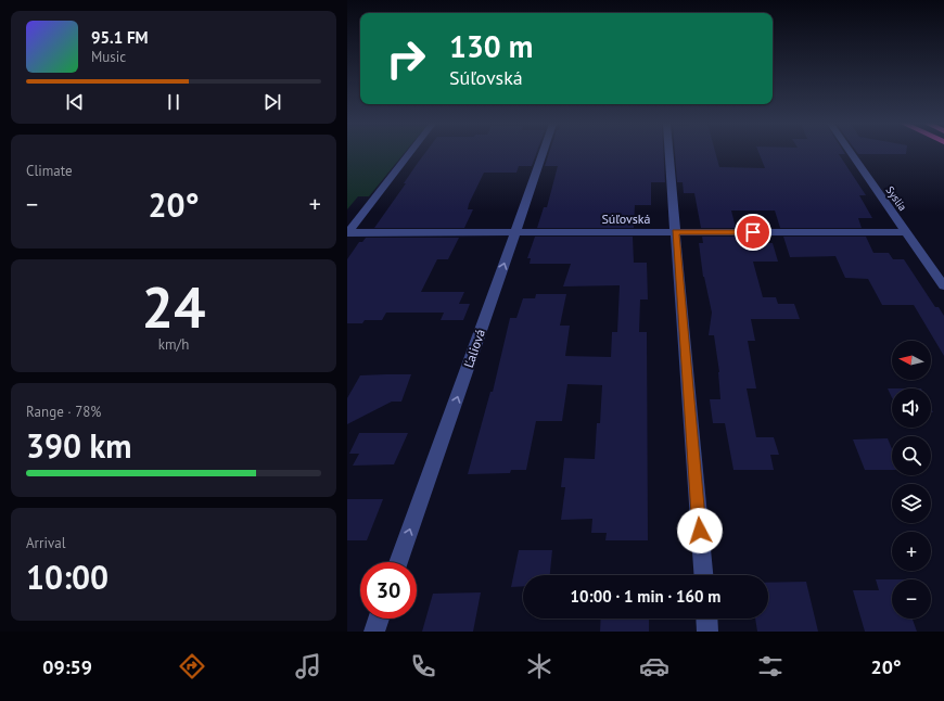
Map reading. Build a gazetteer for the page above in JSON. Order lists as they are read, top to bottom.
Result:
{
  "streets": {
    "street": ["Syslia", "Súľovská", "Ľaliová"]
  },
  "crossings": [
    ["Syslia", "Súľovská"],
    ["Súľovská", "Ľaliová"]
  ],
  "one_way": ["Ľaliová"],
  "north": "left",
  "page": {
    "turn": ["130 m", "Súľovská"],
    "song": ["95.1 FM", "Music"],
    "tile": [
      "Climate",
      ["24", "km/h"],
      ["Range · 78%", "390 km"],
      ["Arrival", "10:00"]
    ],
    "heat": ["−", "20°", "+"],
    "map_buttons": ["+", "−"],
    "limit": "30",
    "trip": "10:00 · 1 min · 160 m",
    "tabs": ["09:59", "20°"]
  }
}
